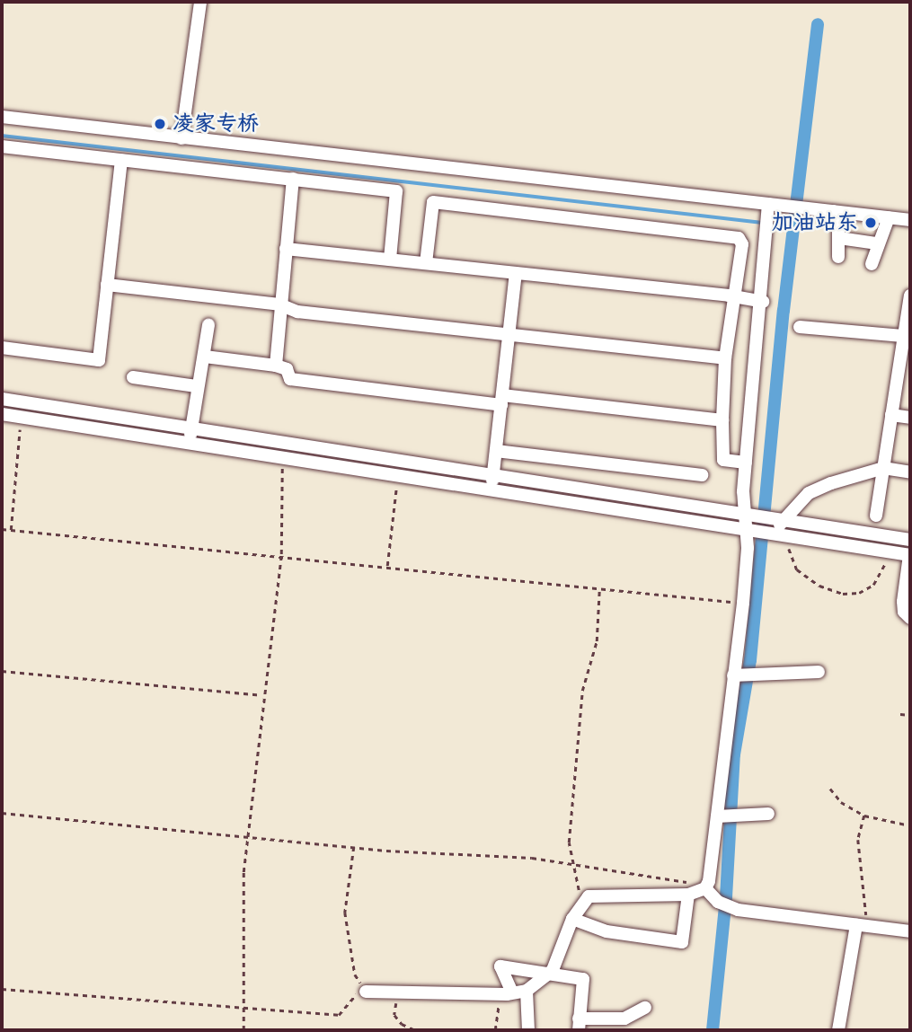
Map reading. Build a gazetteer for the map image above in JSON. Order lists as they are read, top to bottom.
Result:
{
  "places": ["凌家专桥", "加油站东"]
}
